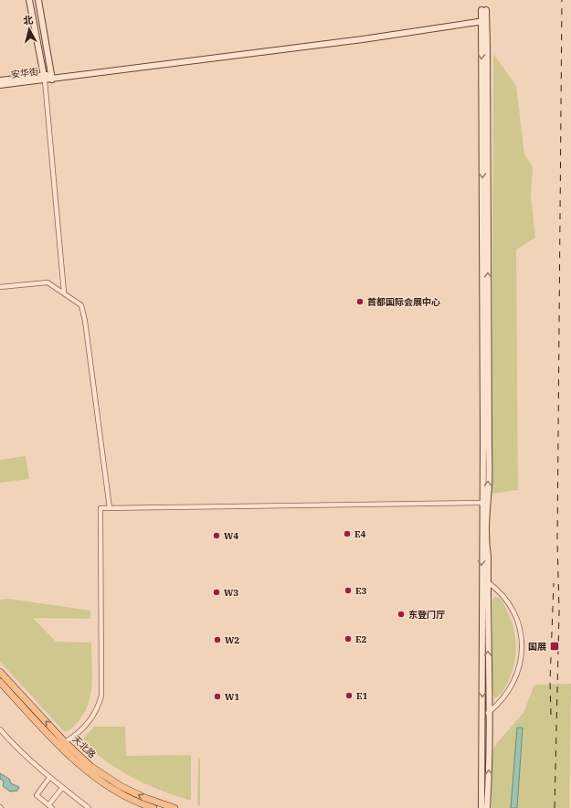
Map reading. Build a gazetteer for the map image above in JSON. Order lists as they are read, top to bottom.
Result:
{
  "streets": {
    "main road": ["天北路"],
    "street": ["安华街"]
  },
  "places": {
    "other": [
      "首都国际会展中心",
      "E4",
      "W4",
      "E3",
      "W3",
      "东登门厅",
      "E2",
      "W2",
      "E1",
      "W1"
    ],
    "transit": ["国展"]
  },
  "north": "top"
}
